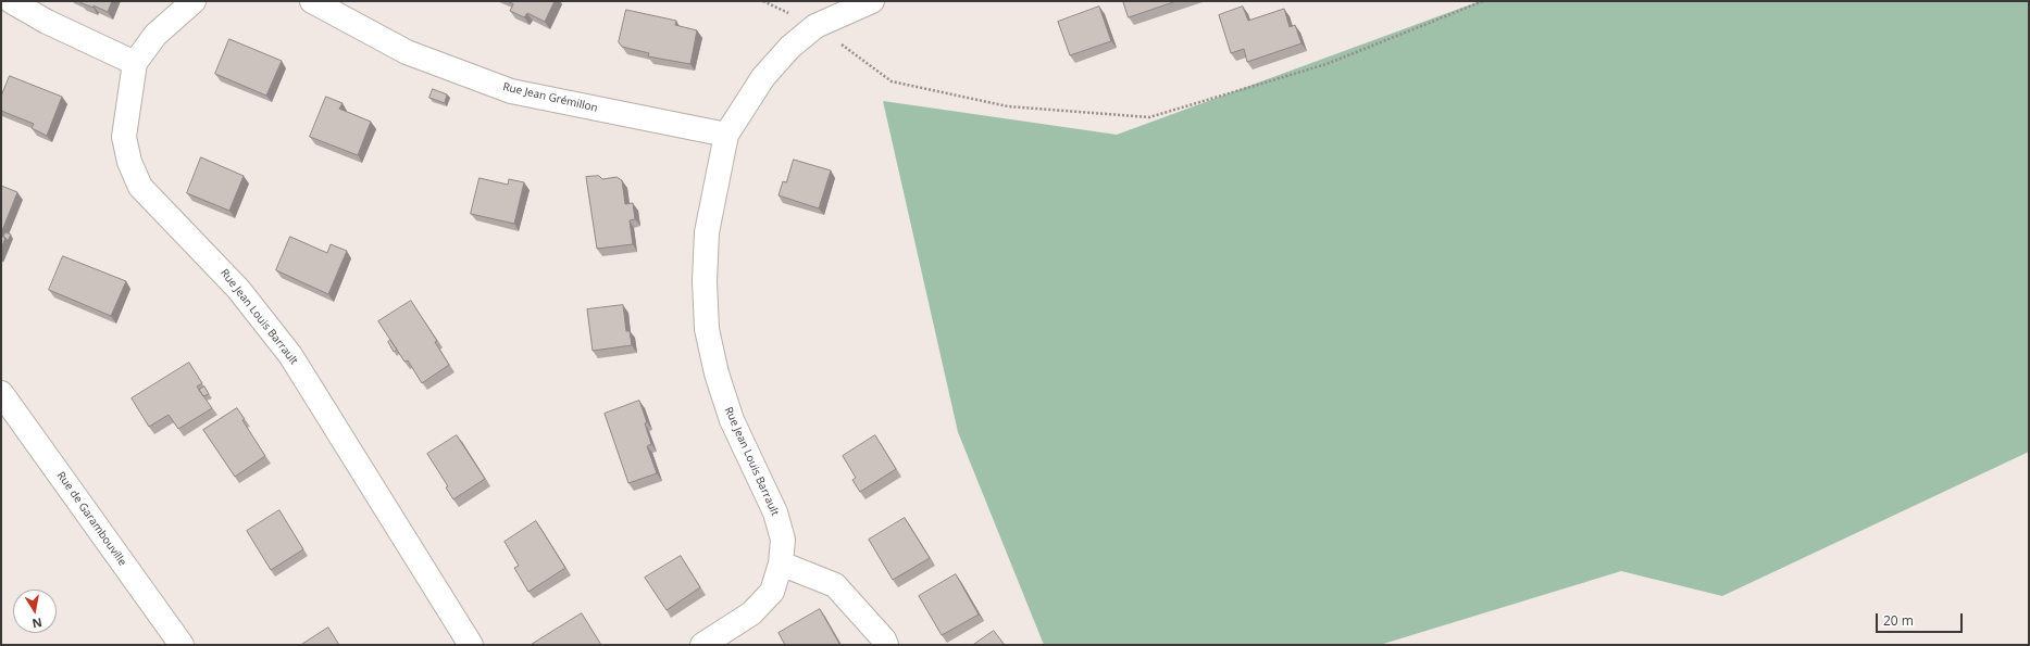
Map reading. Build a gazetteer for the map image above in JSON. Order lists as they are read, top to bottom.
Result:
{
  "streets": {
    "street": ["Rue Jean Grémillon", "Rue Jean Louis Barrault", "Rue de Garambouville"]
  },
  "crossings": [
    ["Rue Jean Grémillon", "Rue Jean Louis Barrault"]
  ],
  "scale_bar": "20 m",
  "north": "bottom"
}
